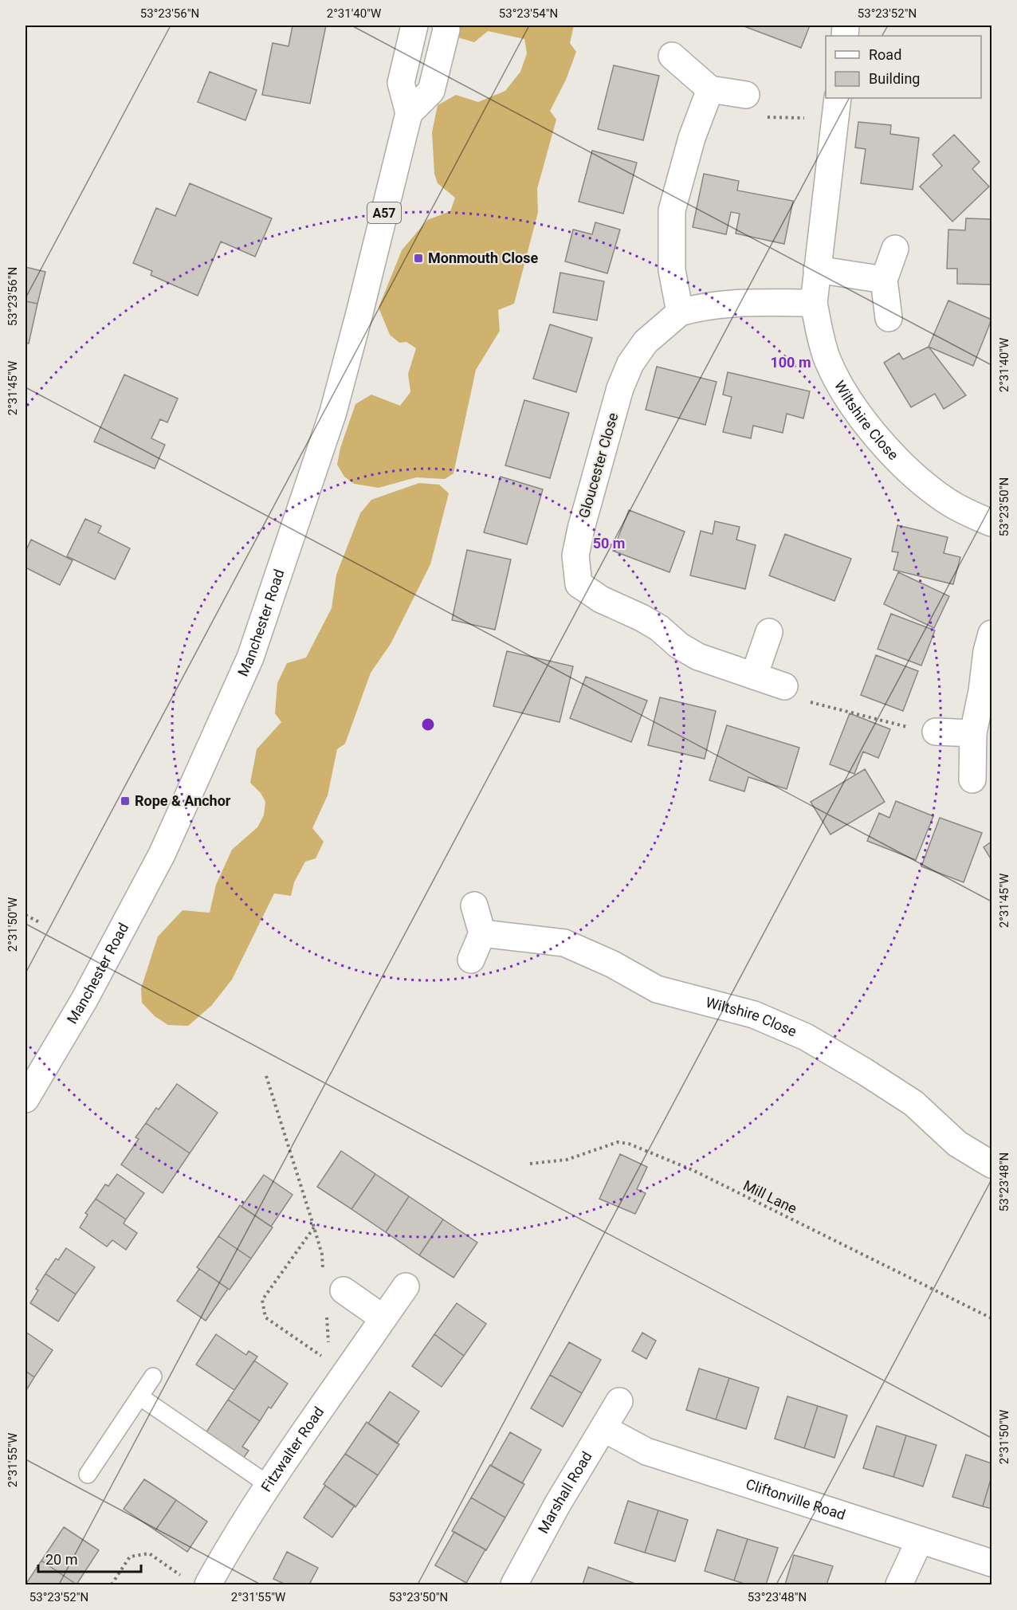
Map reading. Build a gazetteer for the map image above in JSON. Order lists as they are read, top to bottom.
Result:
{
  "streets": {
    "street": [
      "A57",
      "Wiltshire Close",
      "Gloucester Close",
      "Manchester Road",
      "Fitzwalter Road",
      "Marshall Road",
      "Cliftonville Road"
    ],
    "path": ["Mill Lane"]
  },
  "crossings": [
    ["Wiltshire Close", "Gloucester Close"],
    ["Marshall Road", "Cliftonville Road"]
  ],
  "places": {
    "transit": ["Monmouth Close", "Rope & Anchor"]
  },
  "legend": ["Road", "Building"],
  "scale_bar": "20 m",
  "coordinates": [
    "53°23'56\"N",
    "2°31'40\"W",
    "53°23'54\"N",
    "53°23'52\"N",
    "2°31'45\"W",
    "53°23'50\"N",
    "2°31'50\"W",
    "53°23'48\"N",
    "2°31'55\"W"
  ],
  "rings": ["100 m", "50 m"]
}
